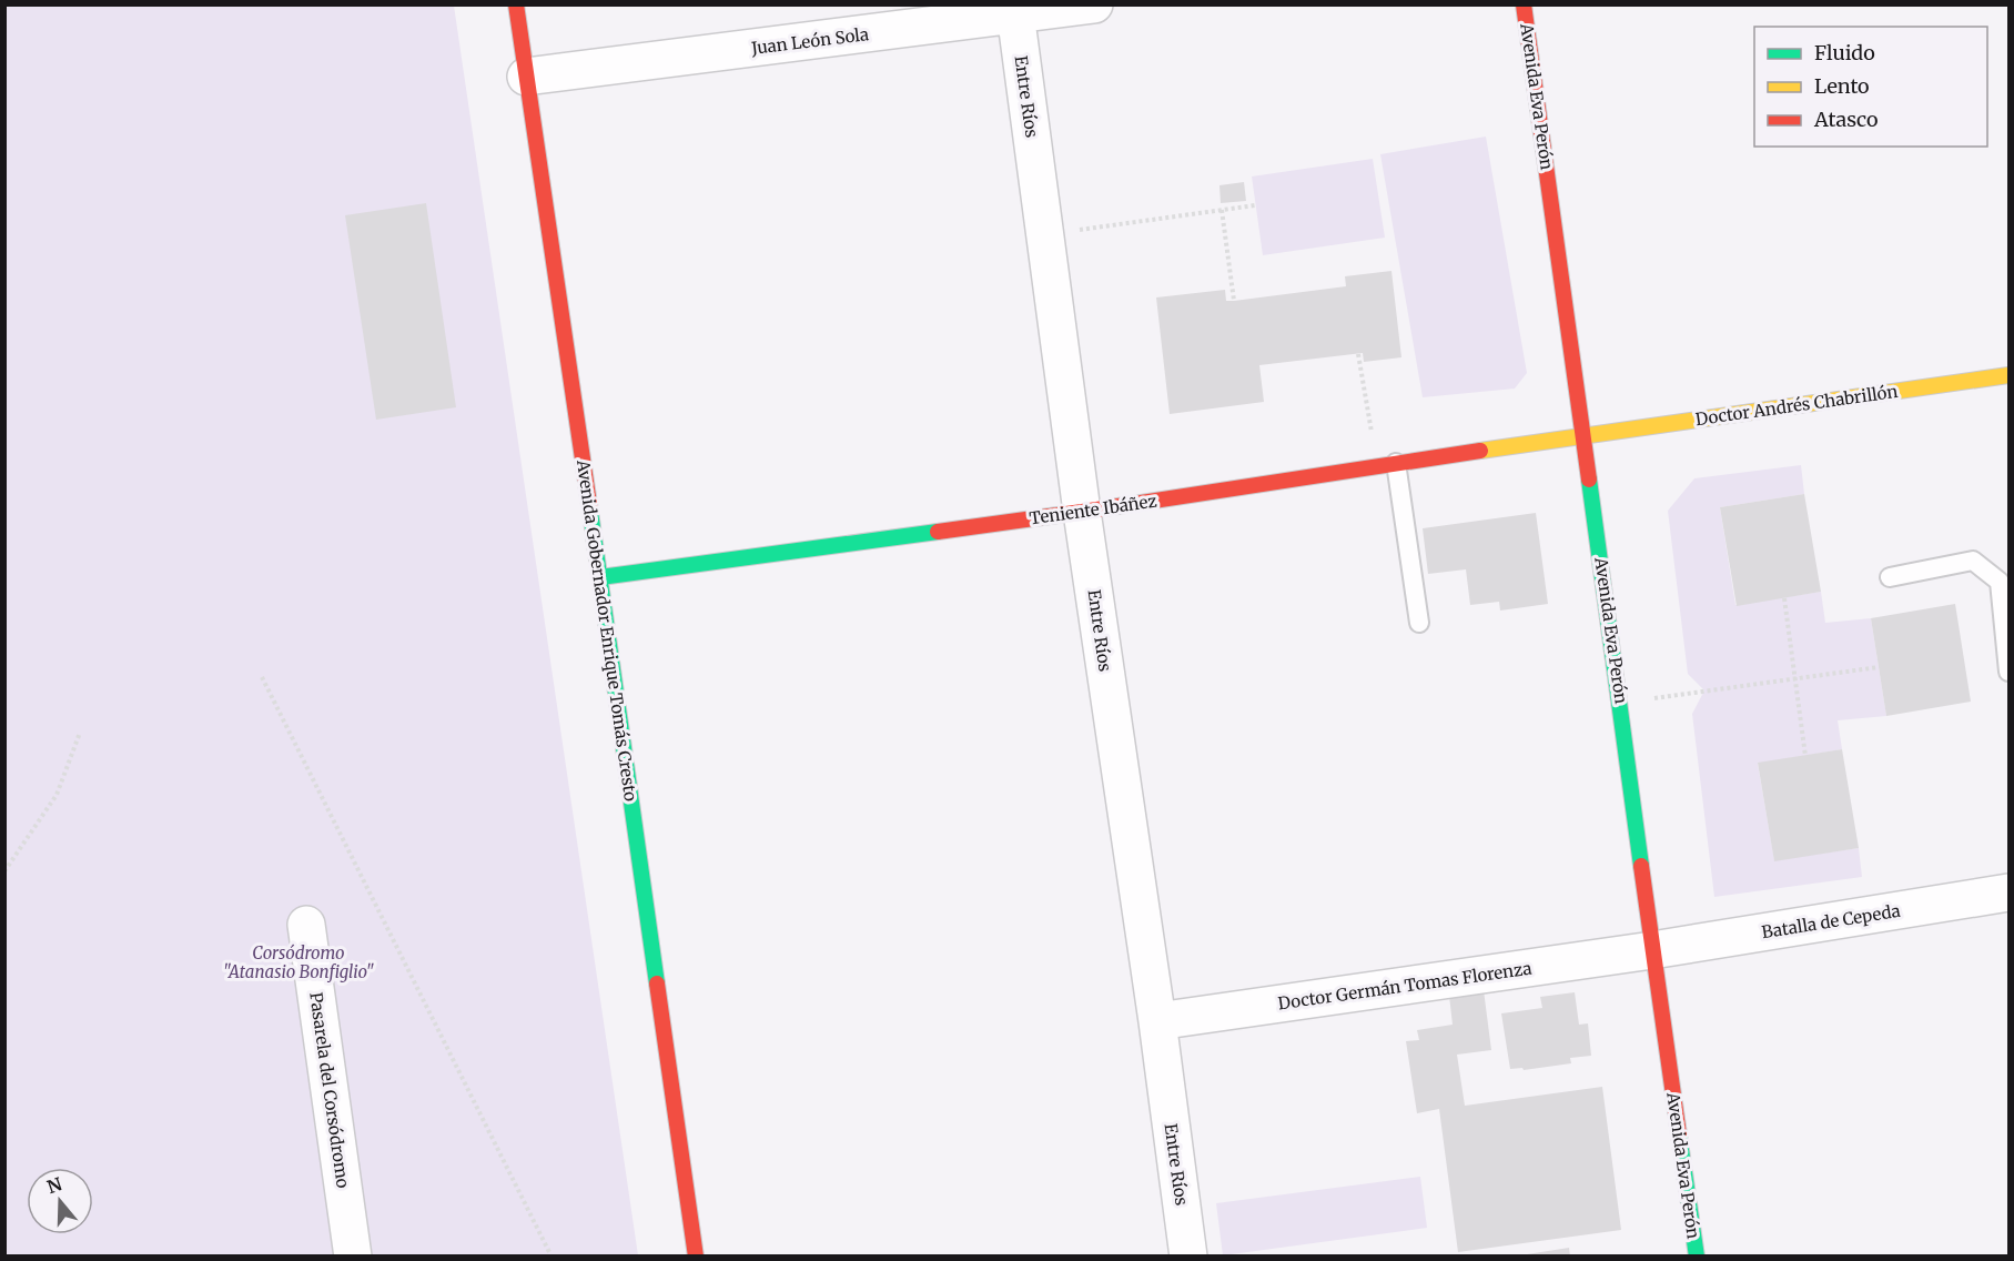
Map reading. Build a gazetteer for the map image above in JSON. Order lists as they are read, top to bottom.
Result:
{
  "streets": {
    "street": [
      "Juan León Sola",
      "Entre Ríos",
      "Avenida Eva Perón",
      "Doctor Andrés Chabrillón",
      "Teniente Ibáñez",
      "Avenida Gobernador Enrique Tomás Cresto",
      "Batalla de Cepeda",
      "Doctor Germán Tomas Florenza",
      "Pasarela del Corsódromo"
    ]
  },
  "crossings": [
    ["Juan León Sola", "Entre Ríos"],
    ["Juan León Sola", "Avenida Gobernador Enrique Tomás Cresto"],
    ["Entre Ríos", "Teniente Ibáñez"],
    ["Entre Ríos", "Doctor Germán Tomas Florenza"],
    ["Avenida Eva Perón", "Doctor Andrés Chabrillón"],
    ["Avenida Eva Perón", "Teniente Ibáñez"],
    ["Avenida Eva Perón", "Batalla de Cepeda"],
    ["Avenida Eva Perón", "Doctor Germán Tomas Florenza"],
    ["Doctor Andrés Chabrillón", "Teniente Ibáñez"],
    ["Teniente Ibáñez", "Avenida Gobernador Enrique Tomás Cresto"],
    ["Batalla de Cepeda", "Doctor Germán Tomas Florenza"]
  ],
  "parks": ["Corsódromo \"Atanasio Bonfiglio\""],
  "legend": ["Fluido", "Lento", "Atasco"],
  "north": "top"
}
